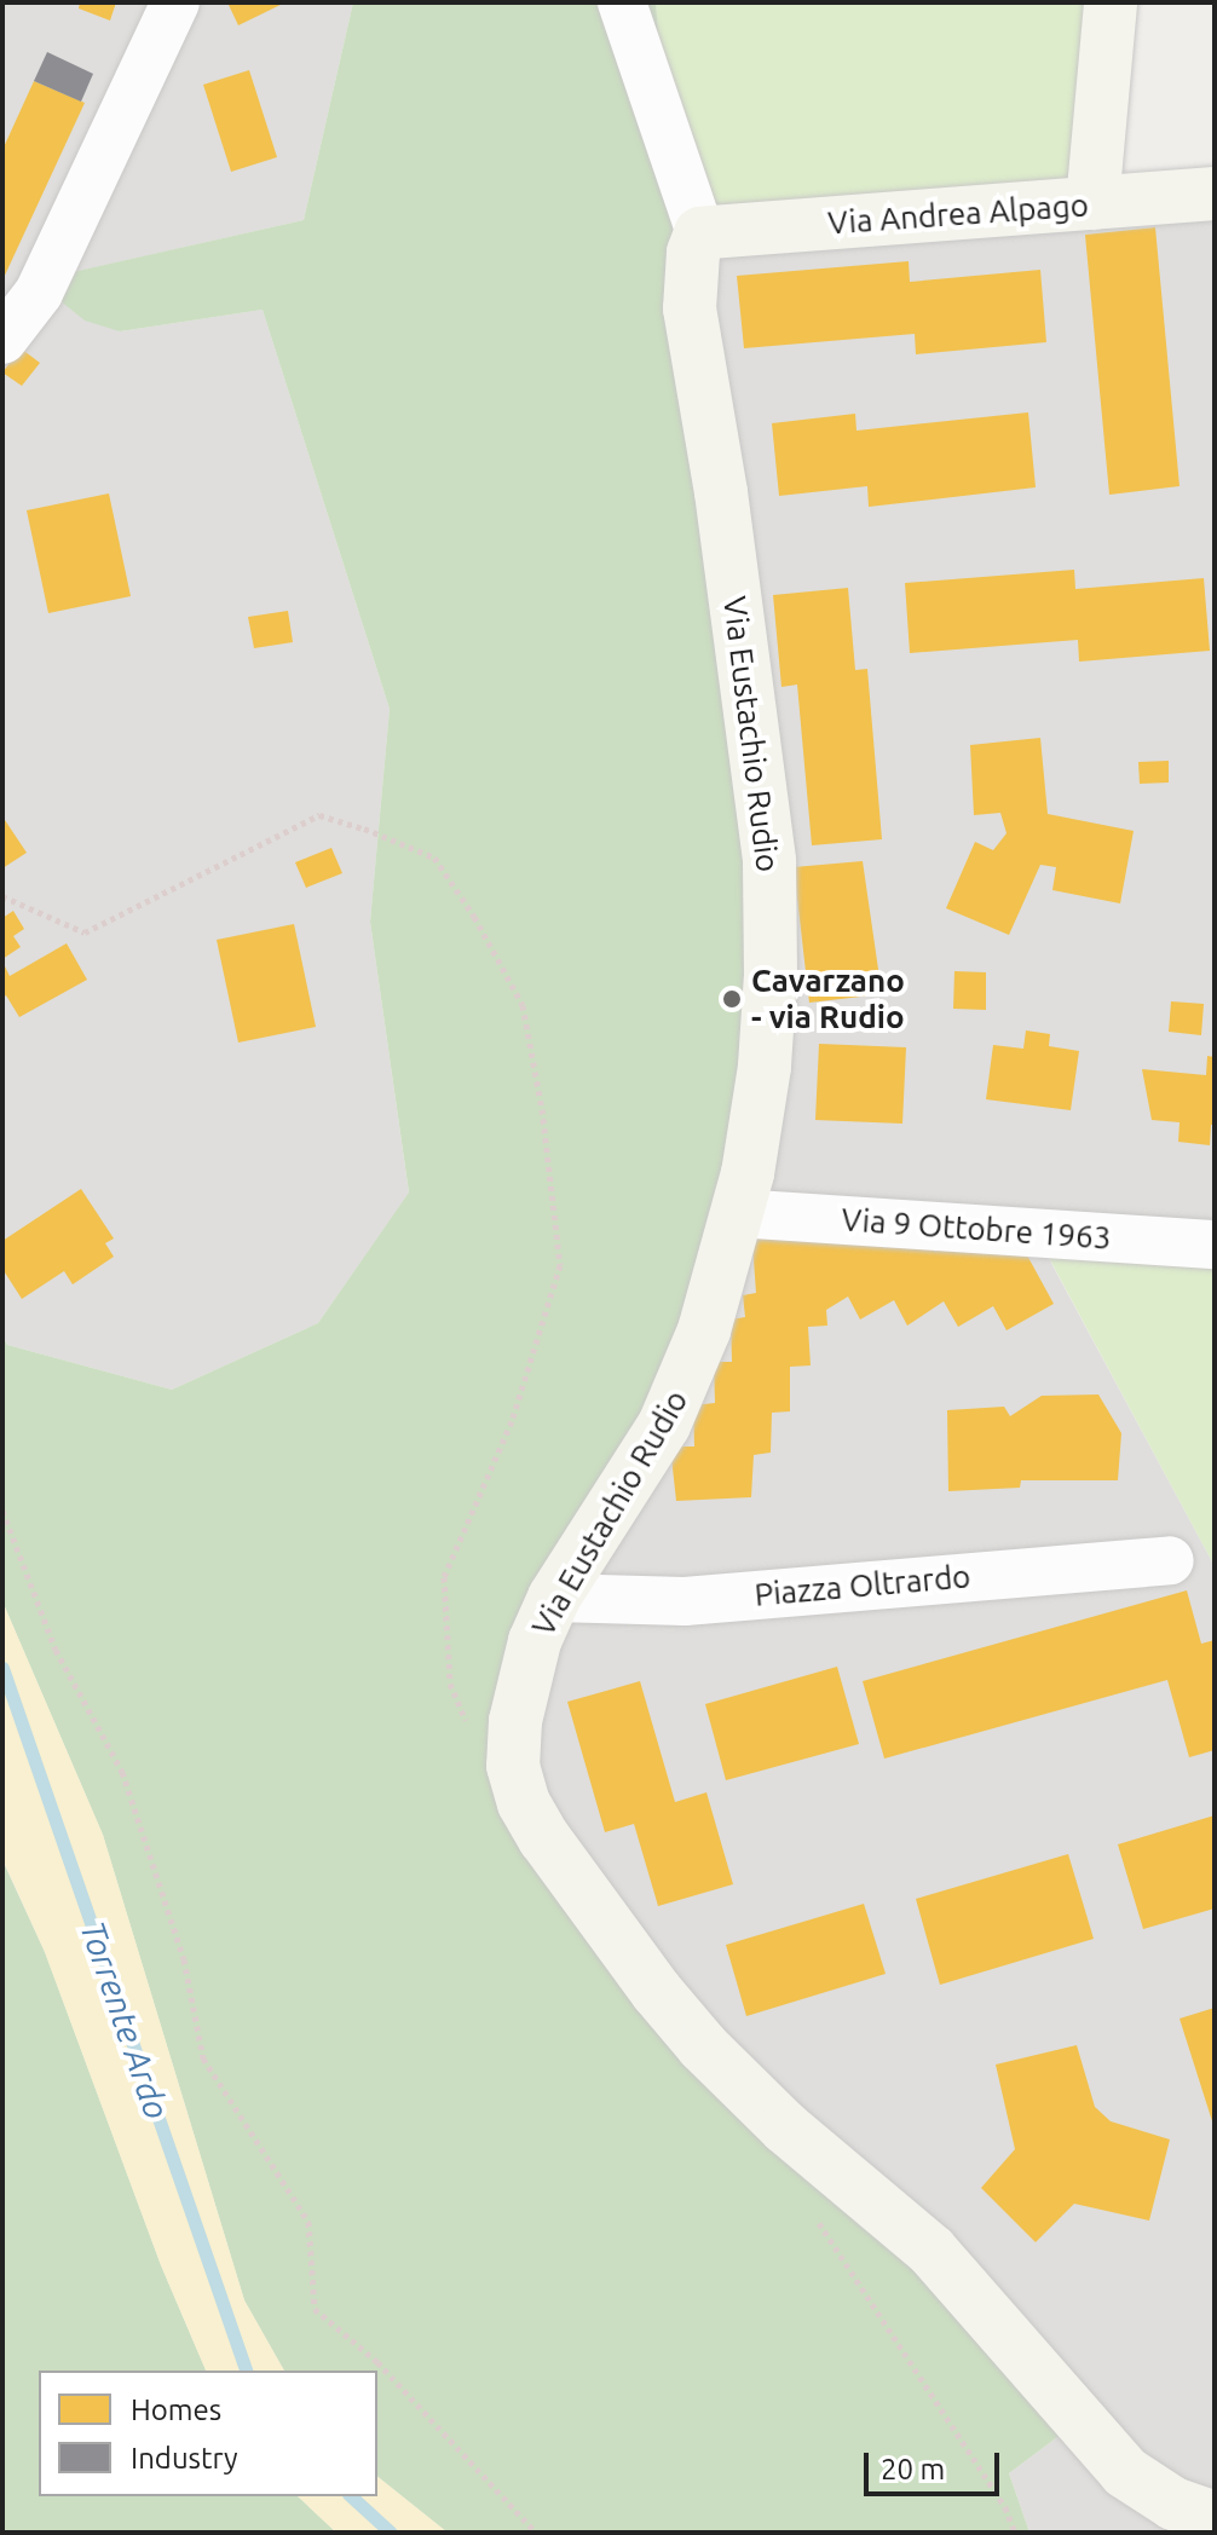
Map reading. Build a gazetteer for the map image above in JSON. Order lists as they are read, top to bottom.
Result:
{
  "streets": {
    "street": [
      "Via Andrea Alpago",
      "Via Eustachio Rudio",
      "Via 9 Ottobre 1963",
      "Piazza Oltrardo"
    ]
  },
  "crossings": [
    ["Via Andrea Alpago", "Via Eustachio Rudio"],
    ["Via Eustachio Rudio", "Via 9 Ottobre 1963"],
    ["Via Eustachio Rudio", "Piazza Oltrardo"]
  ],
  "water": ["Torrente Ardo"],
  "places": ["Cavarzano - via Rudio"],
  "legend": ["Homes", "Industry"],
  "scale_bar": "20 m"
}
